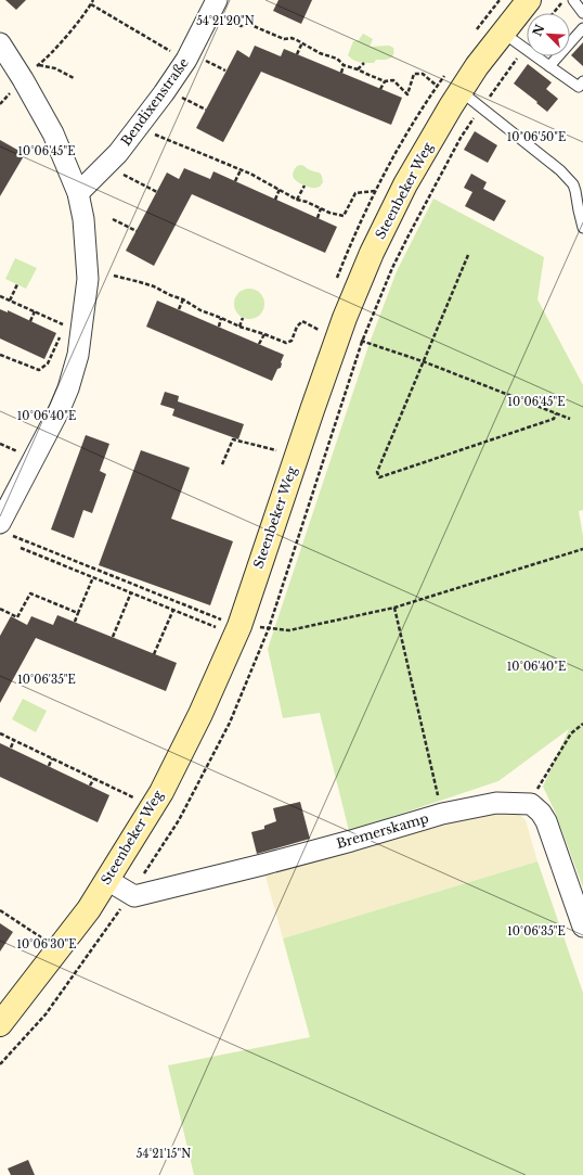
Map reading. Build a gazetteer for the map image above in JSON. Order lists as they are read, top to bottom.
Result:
{
  "streets": {
    "main road": ["Steenbeker Weg"],
    "street": ["Bendixenstraße", "Bremerskamp"]
  },
  "crossings": [
    ["Steenbeker Weg", "Bremerskamp"]
  ],
  "north": "top left",
  "coordinates": [
    "54°21'20\"N",
    "10°06'50\"E",
    "10°06'45\"E",
    "10°06'40\"E",
    "10°06'35\"E",
    "10°06'30\"E",
    "54°21'15\"N"
  ]
}
